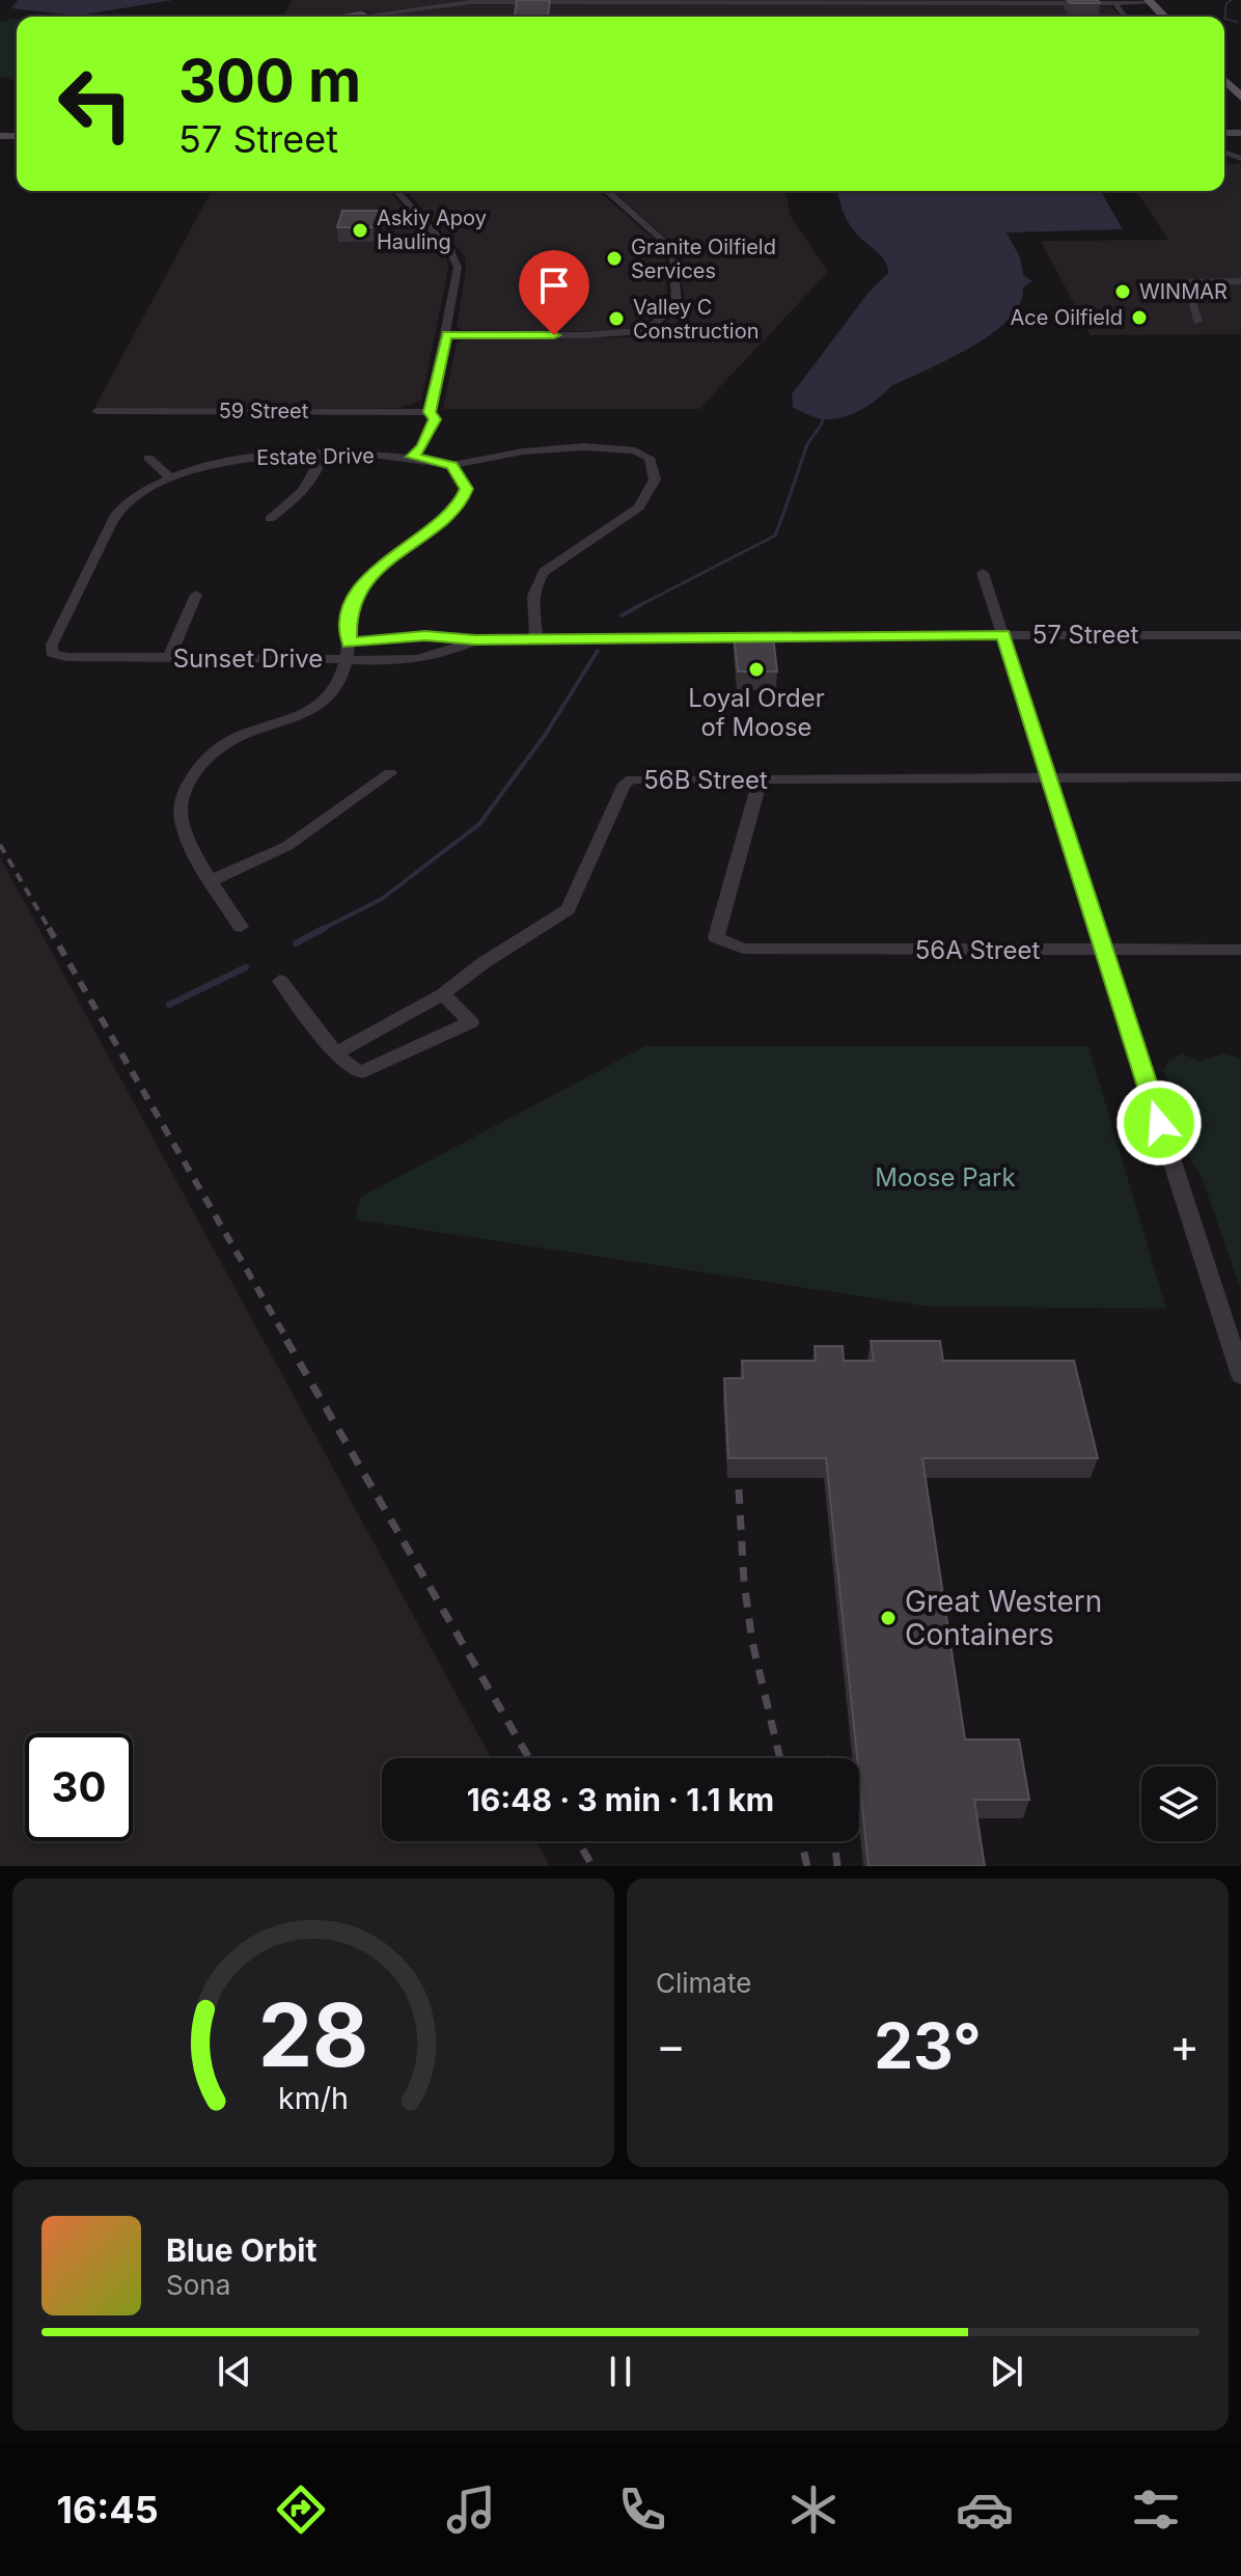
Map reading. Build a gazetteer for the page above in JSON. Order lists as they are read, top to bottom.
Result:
{
  "streets": {
    "street": [
      "59 Street",
      "Estate Drive",
      "57 Street",
      "Sunset Drive",
      "56B Street",
      "56A Street"
    ]
  },
  "crossings": [
    ["Estate Drive", "Sunset Drive"],
    ["57 Street", "Sunset Drive"],
    ["56B Street", "56A Street"]
  ],
  "parks": ["Moose Park"],
  "places": [
    "Askiy Apoy Hauling",
    "Granite Oilfield Services",
    "WINMAR",
    "Ace Oilfield",
    "Valley C Construction",
    "Loyal Order of Moose",
    "Great Western Containers"
  ],
  "page": {
    "turn": ["300 m", "57 Street"],
    "limit": "30",
    "trip": "16:48 · 3 min · 1.1 km",
    "tile": "Climate",
    "heat": ["−", "23°", "+"],
    "song": ["Blue Orbit", "Sona"],
    "tabs": "16:45",
    "gauge": ["28", "km/h"]
  }
}
